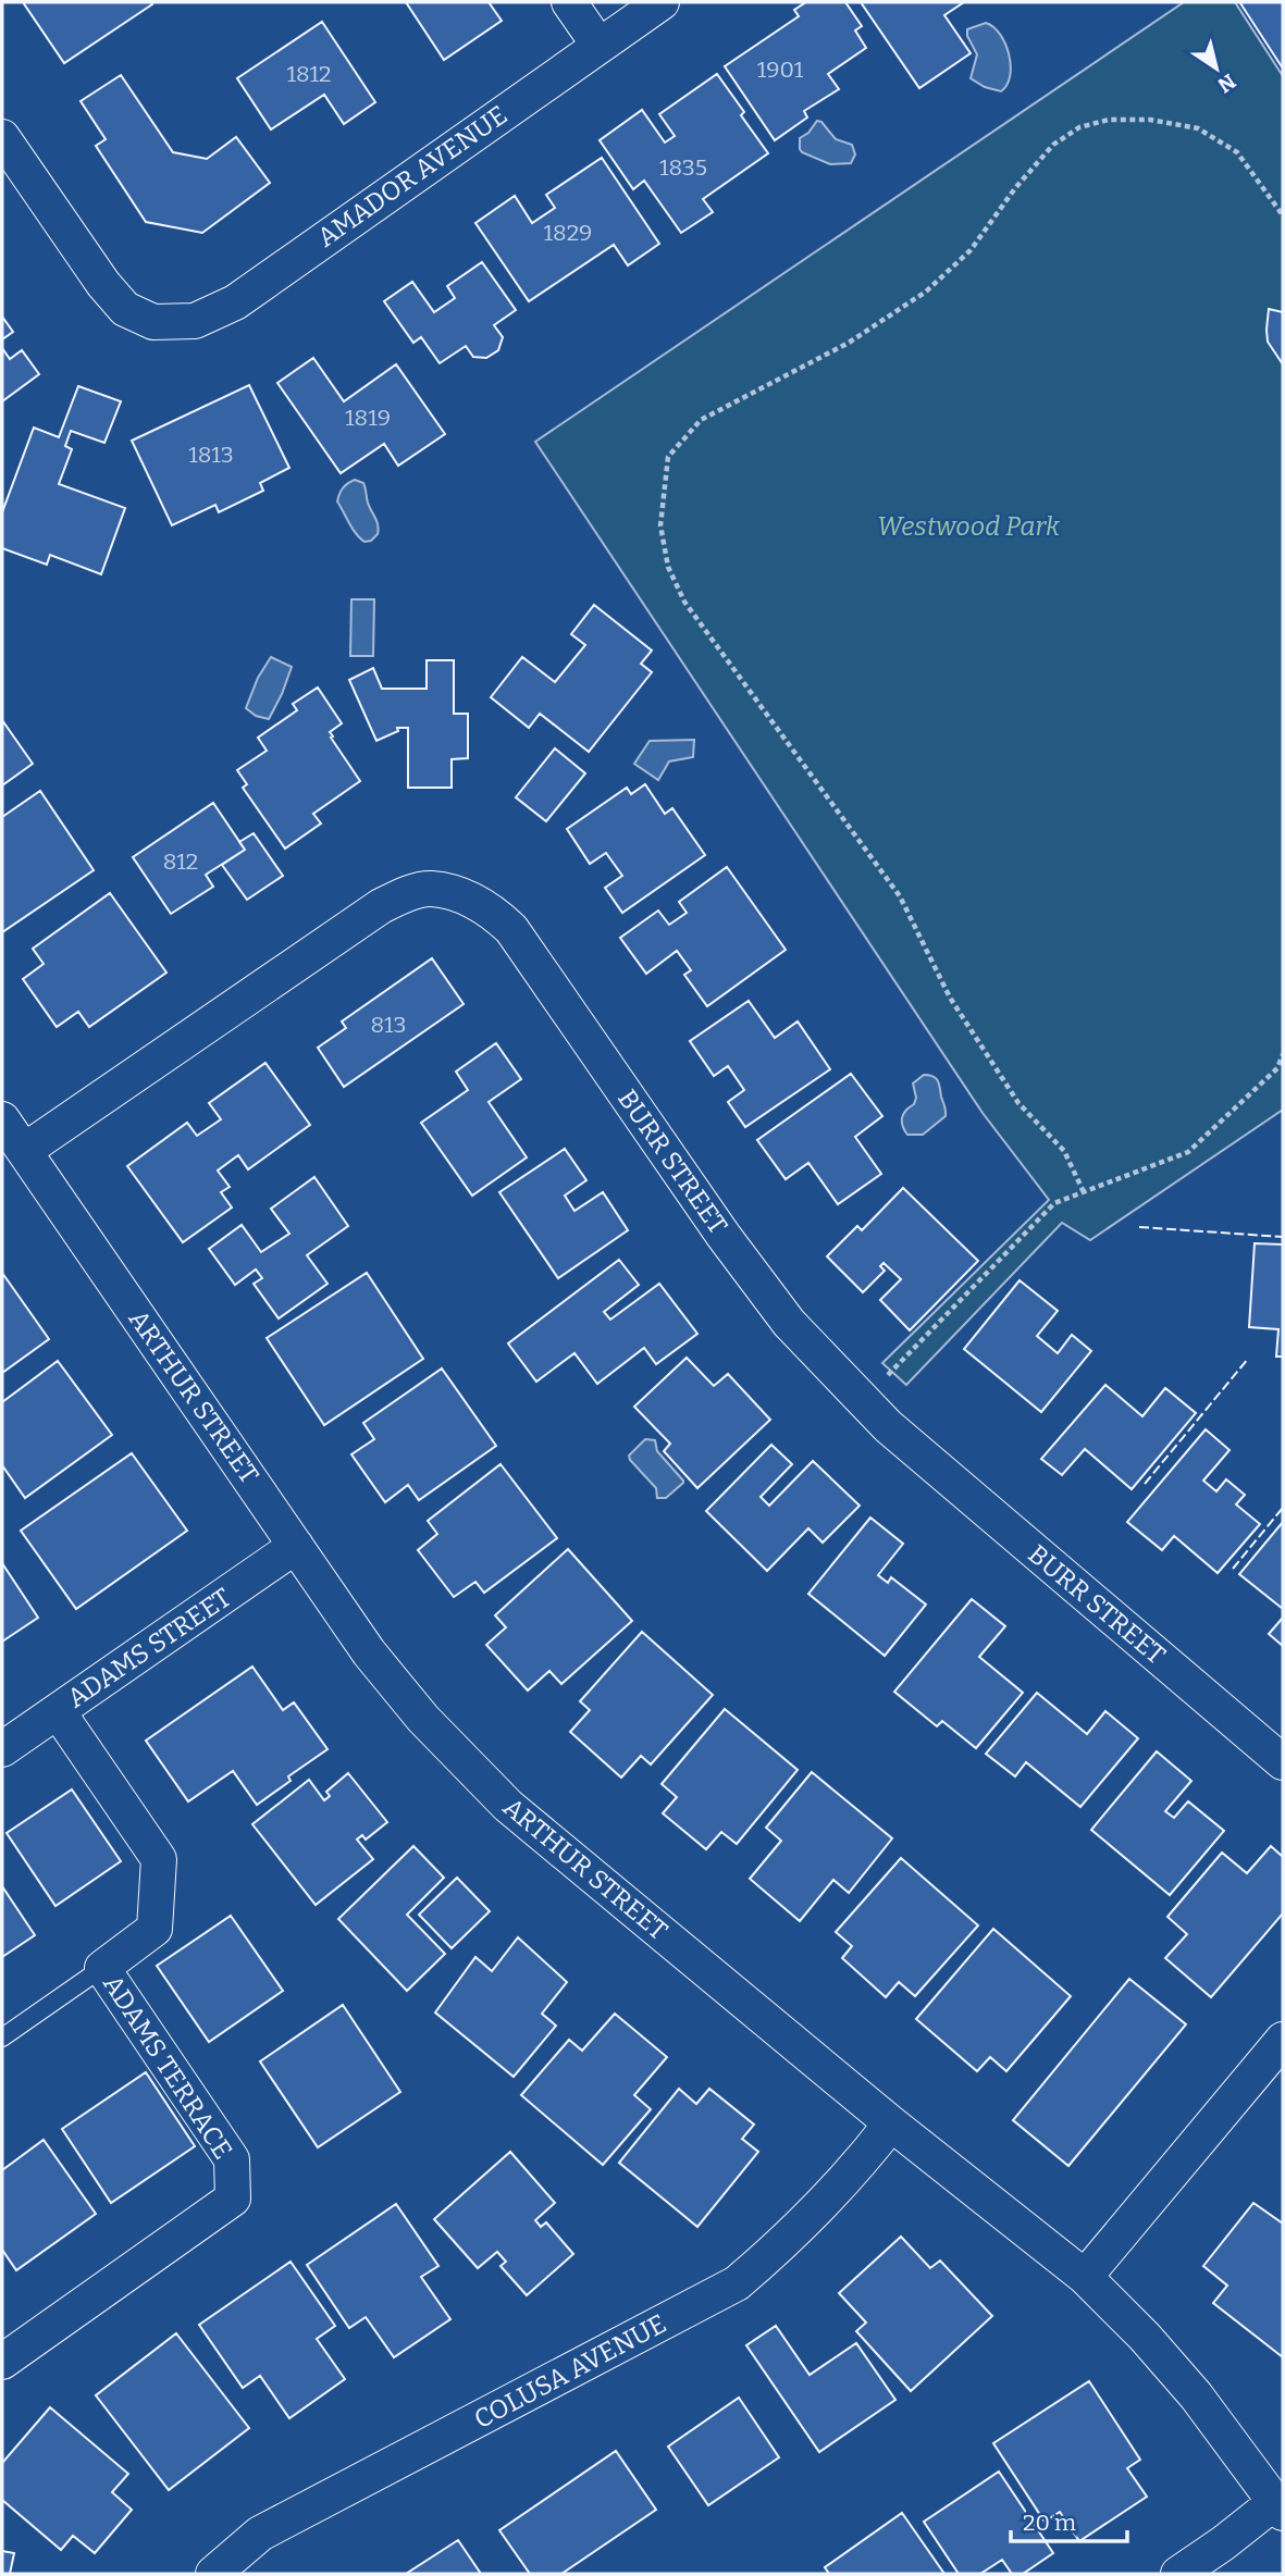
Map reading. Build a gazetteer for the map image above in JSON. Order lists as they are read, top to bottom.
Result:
{
  "streets": {
    "street": [
      "AMADOR AVENUE",
      "BURR STREET",
      "ARTHUR STREET",
      "ADAMS STREET",
      "ADAMS TERRACE",
      "COLUSA AVENUE"
    ]
  },
  "crossings": [
    ["BURR STREET", "ARTHUR STREET"],
    ["ARTHUR STREET", "ADAMS STREET"],
    ["ARTHUR STREET", "COLUSA AVENUE"],
    ["ADAMS STREET", "ADAMS TERRACE"]
  ],
  "parks": ["Westwood Park"],
  "house_numbers": [
    "1901",
    "1812",
    "1835",
    "1829",
    "1819",
    "1813",
    "812",
    "813"
  ],
  "scale_bar": "20 m",
  "north": "bottom right"
}
